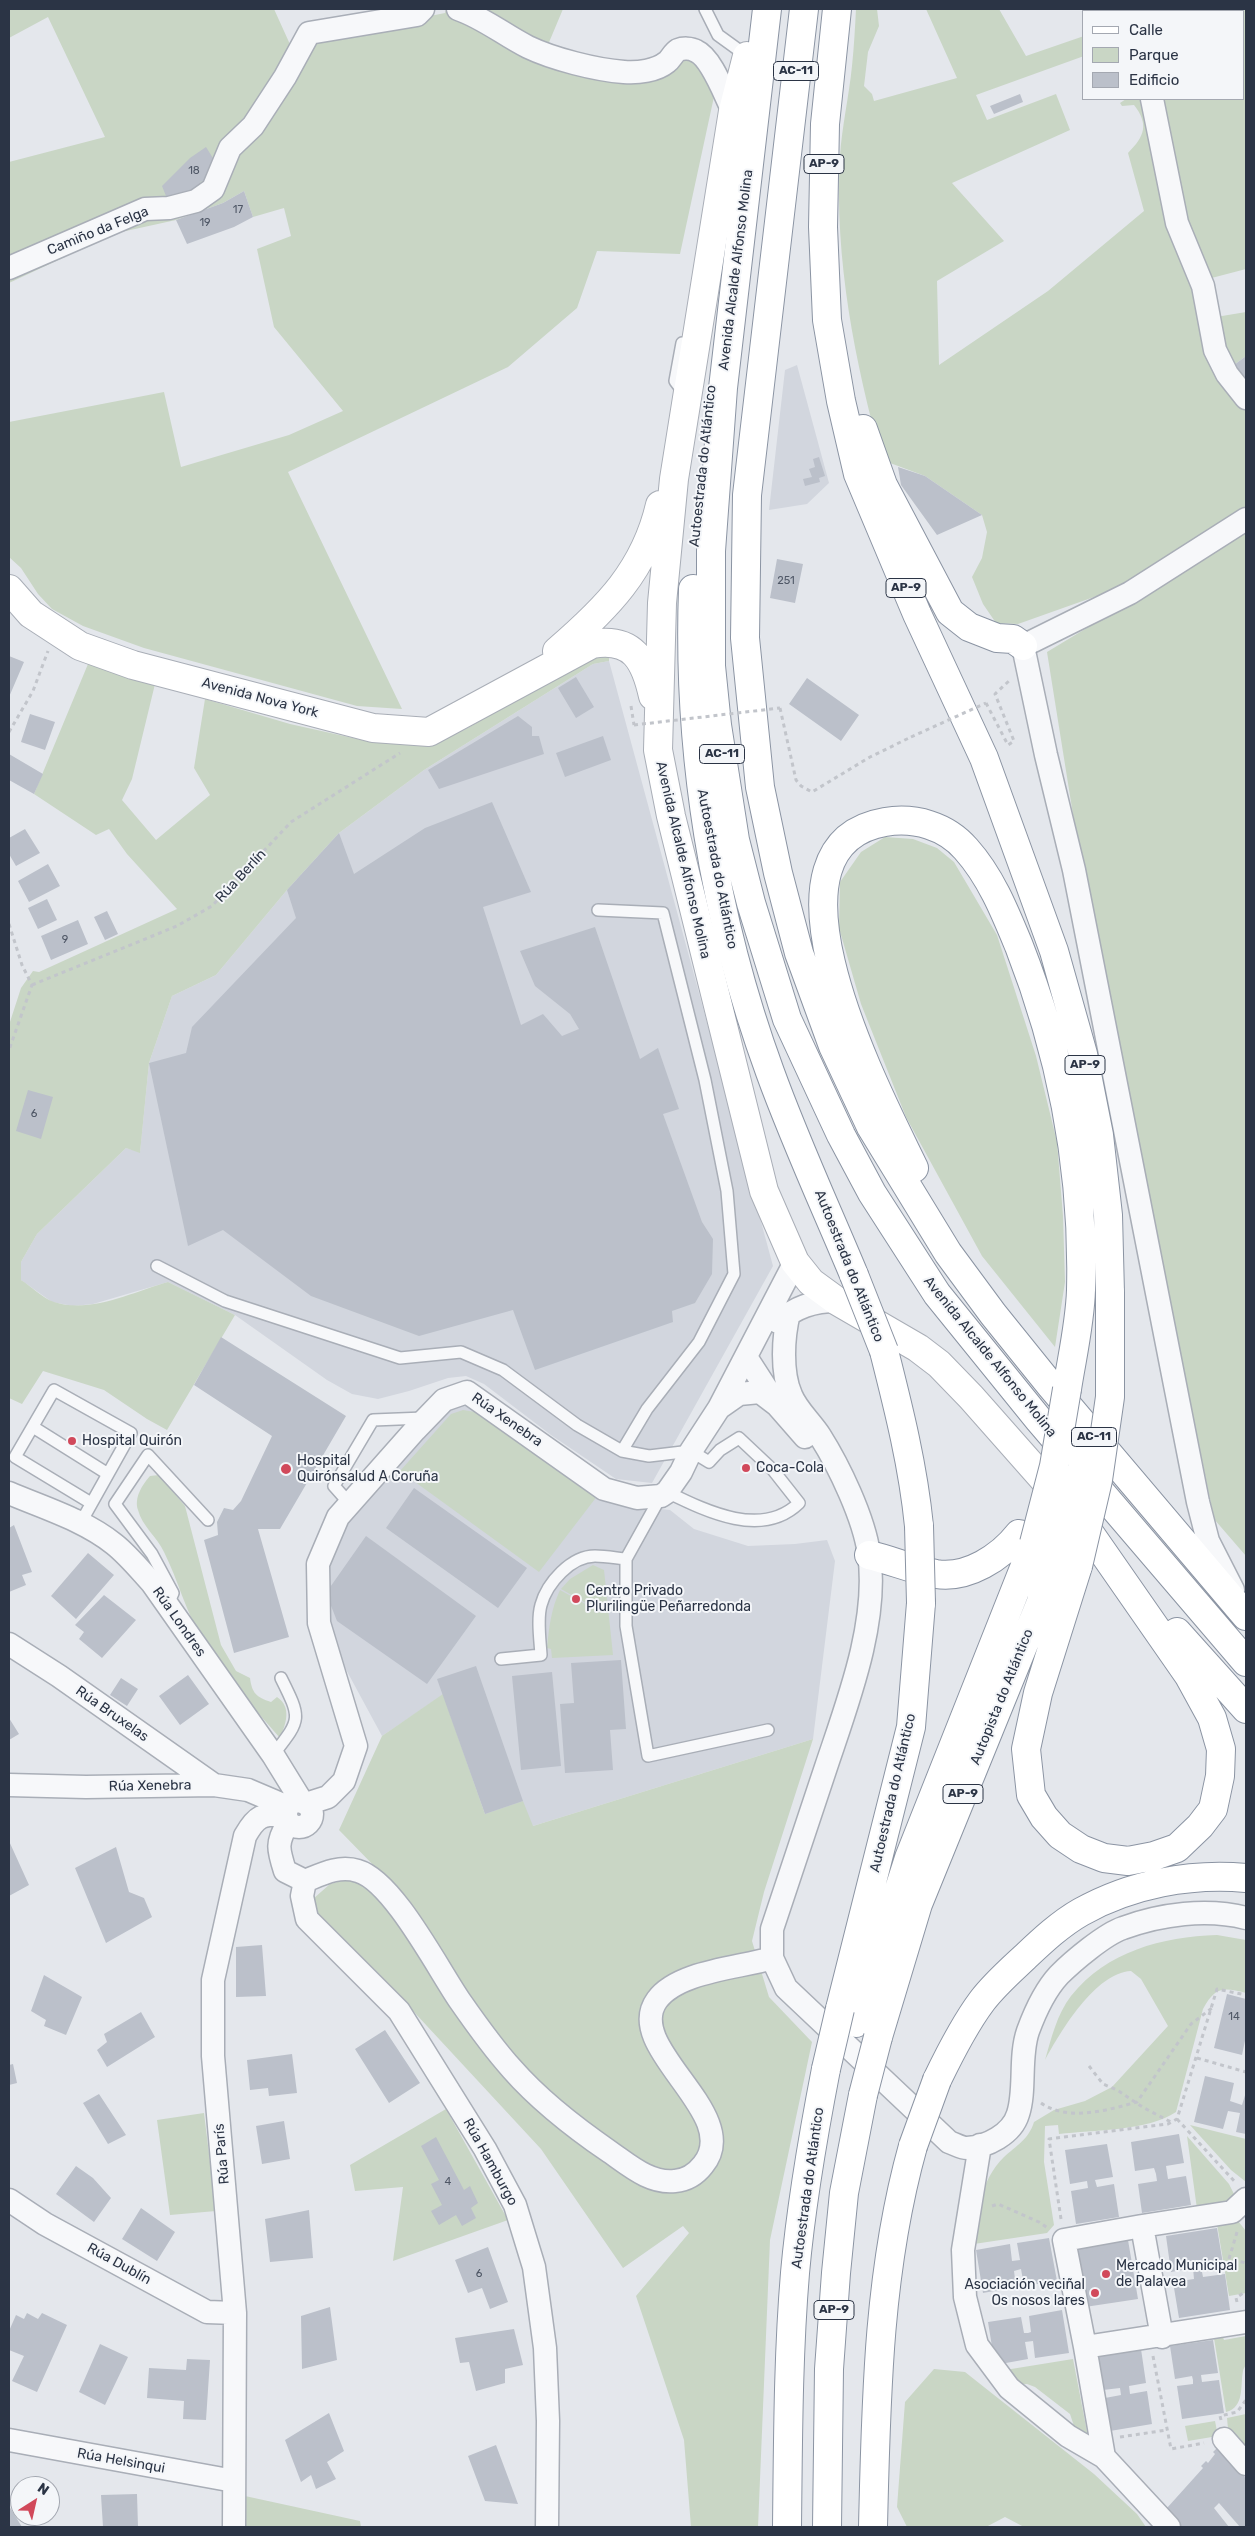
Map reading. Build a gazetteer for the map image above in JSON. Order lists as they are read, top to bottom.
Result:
{
  "streets": {
    "main road": [
      "AC-11",
      "AP-9",
      "Avenida Alcalde Alfonso Molina",
      "Autoestrada do Atlántico",
      "Avenida Nova York",
      "Autopista do Atlántico"
    ],
    "street": [
      "Camiño da Felga",
      "Rúa Xenebra",
      "Rúa Londres",
      "Rúa Bruxelas",
      "Rúa París",
      "Rúa Hamburgo",
      "Rúa Dublín",
      "Rúa Helsinqui"
    ],
    "path": ["Rúa Berlín"]
  },
  "crossings": [
    ["AP-9", "Autopista do Atlántico"],
    ["Avenida Alcalde Alfonso Molina", "Autoestrada do Atlántico"],
    ["Avenida Nova York", "Rúa Berlín"],
    ["Rúa Xenebra", "Rúa Londres"],
    ["Rúa Xenebra", "Rúa Bruxelas"],
    ["Rúa Xenebra", "Rúa París"],
    ["Rúa Londres", "Rúa París"],
    ["Rúa París", "Rúa Dublín"],
    ["Rúa París", "Rúa Helsinqui"]
  ],
  "places": [
    "Hospital Quirón",
    "Coca-Cola",
    "Hospital Quirónsalud A Coruña",
    "Centro Privado Plurilingüe Peñarredonda",
    "Mercado Municipal de Palavea",
    "Asociación veciñal Os nosos lares"
  ],
  "house_numbers": [
    "18",
    "17",
    "19",
    "251",
    "9",
    "6",
    "14",
    "4",
    "6"
  ],
  "legend": ["Calle", "Parque", "Edificio"],
  "north": "top right"
}
